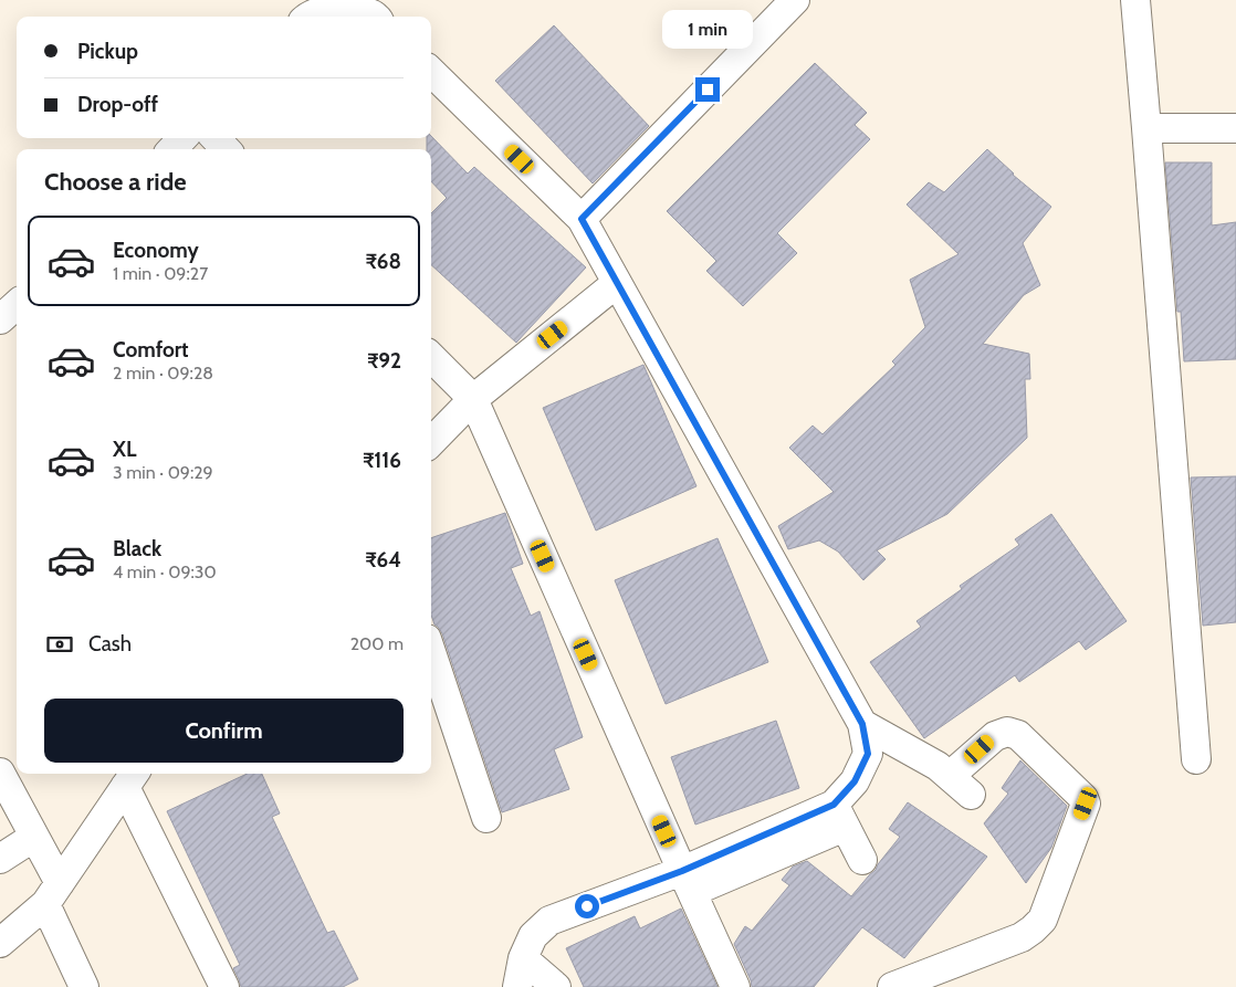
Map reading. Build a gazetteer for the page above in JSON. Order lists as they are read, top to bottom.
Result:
{
  "page": {
    "bubble": "1 min",
    "banner": ["Pickup", "Drop-off"],
    "heading": "Choose a ride",
    "list": [
      {
        "name": "Economy",
        "note": "1 min · 09:27",
        "value": "₹68"
      },
      {
        "name": "Comfort",
        "note": "2 min · 09:28",
        "value": "₹92"
      },
      {
        "name": "XL",
        "note": "3 min · 09:29",
        "value": "₹116"
      },
      {
        "name": "Black",
        "note": "4 min · 09:30",
        "value": "₹64"
      }
    ],
    "pay": ["Cash", "200 m"],
    "buttons": "Confirm"
  }
}
